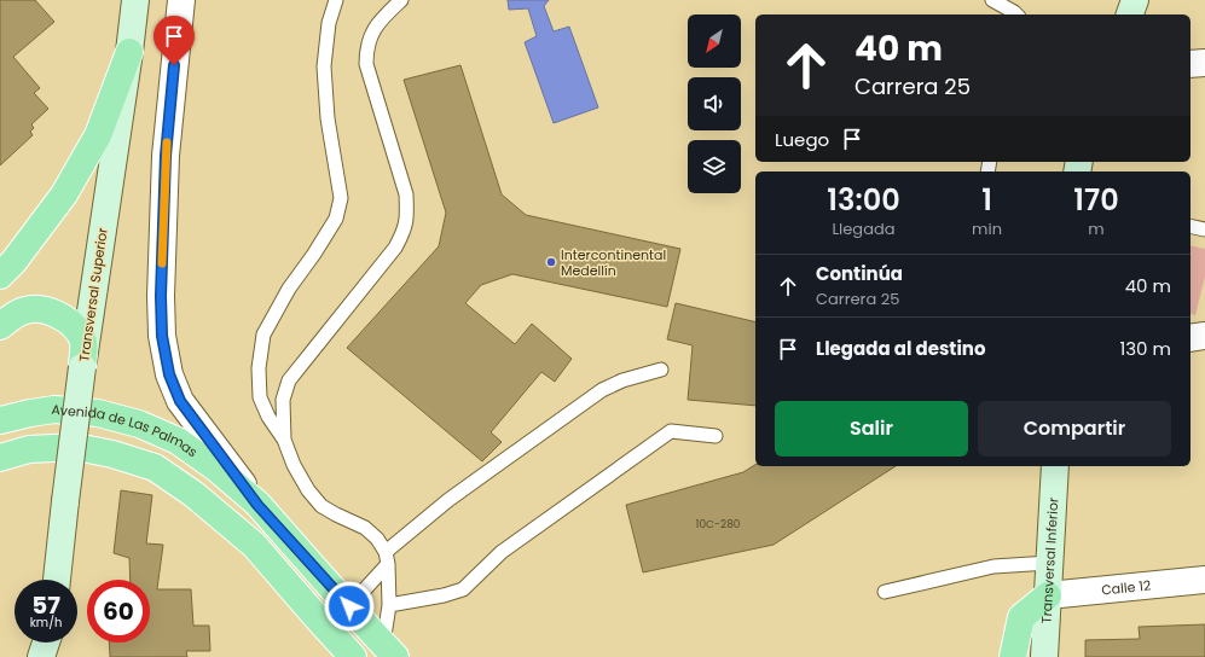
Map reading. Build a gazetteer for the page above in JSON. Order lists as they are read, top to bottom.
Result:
{
  "streets": {
    "main road": ["Transversal Superior", "Avenida de Las Palmas", "Transversal Inferior"],
    "street": ["Calle 12"]
  },
  "crossings": [
    ["Transversal Inferior", "Calle 12"]
  ],
  "places": ["Intercontinental Medellín"],
  "house_numbers": ["10C-280"],
  "north": "bottom left",
  "page": {
    "turn": ["40 m", "Carrera 25"],
    "then": "Luego",
    "eta": [
      "13:00",
      "Llegada",
      "1",
      "min",
      "170",
      "m"
    ],
    "list": [
      {
        "name": "Continúa",
        "note": "Carrera 25",
        "value": "40 m"
      },
      {
        "name": "Llegada al destino",
        "value": "130 m"
      }
    ],
    "buttons": ["Salir", "Compartir"],
    "speed": "57 km/h",
    "limit": "60"
  }
}
